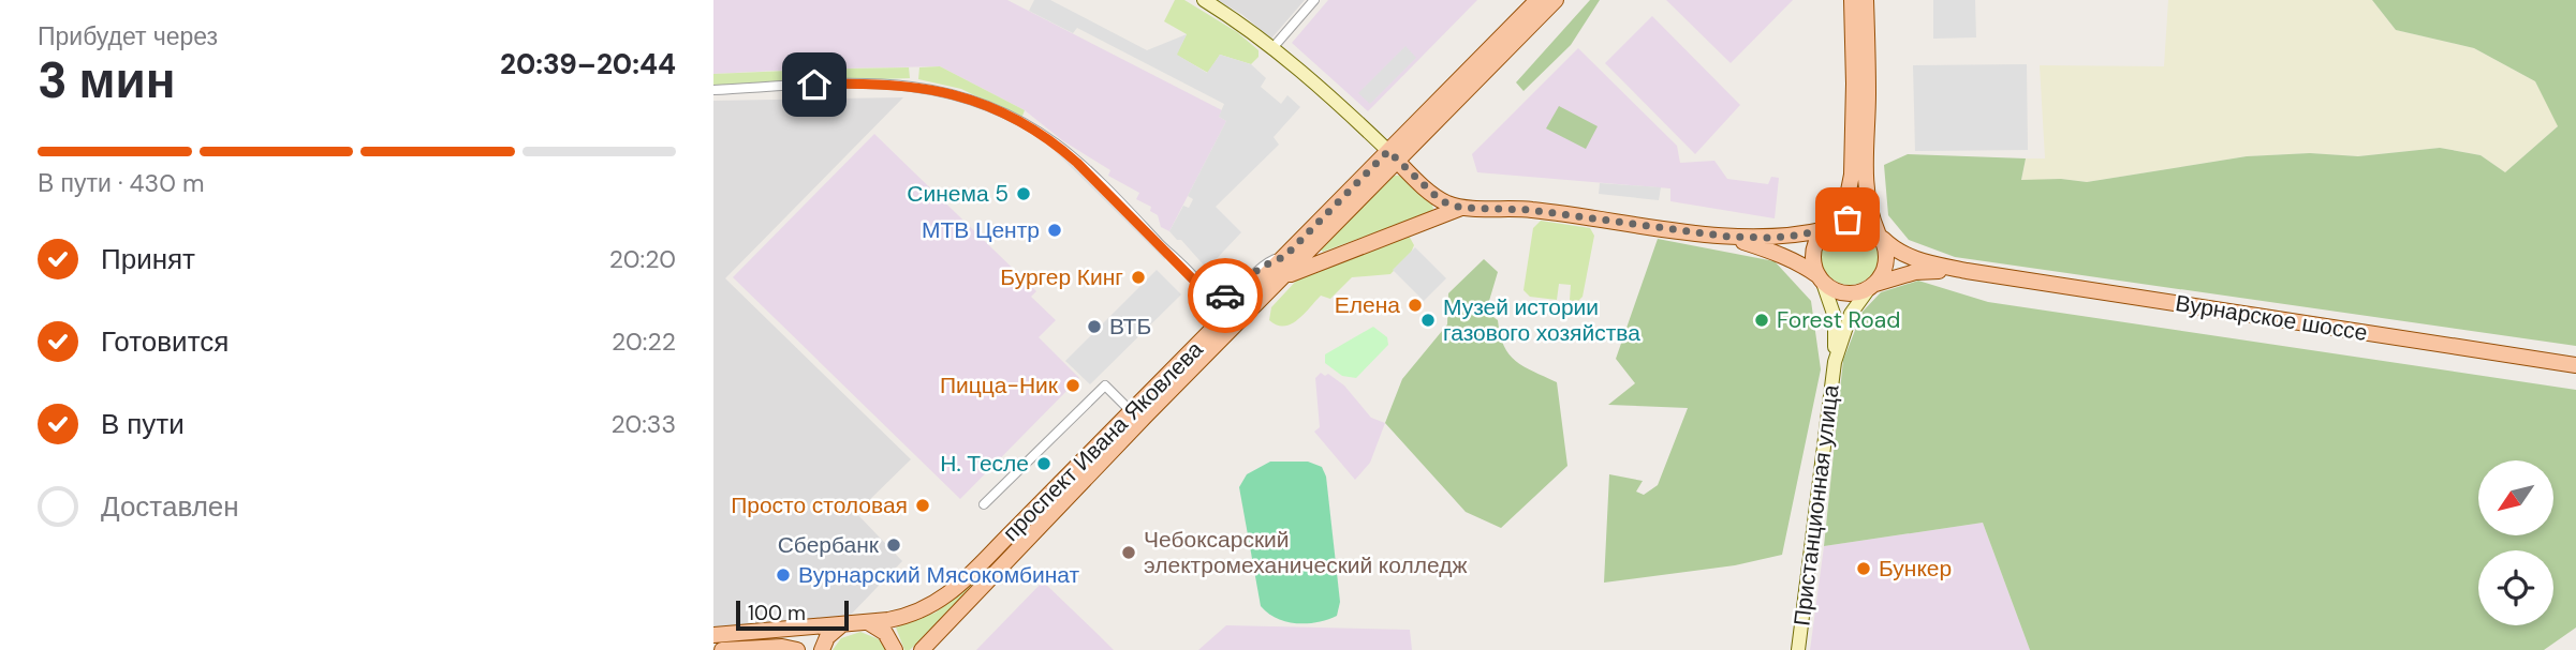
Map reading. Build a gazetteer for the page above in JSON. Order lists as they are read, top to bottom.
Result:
{
  "streets": {
    "main road": ["Вурнарское шоссе", "проспект Ивана Яковлева"],
    "street": ["Пристанционная улица"]
  },
  "crossings": [
    ["Вурнарское шоссе", "Пристанционная улица"]
  ],
  "places": [
    "Синема 5",
    "МТВ Центр",
    "Бургер Кинг",
    "Елена",
    "Музей истории газового хозяйства",
    "Forest Road",
    "ВТБ",
    "Пицца-Ник",
    "Н. Тесле",
    "Просто столовая",
    "Сбербанк",
    "Чебоксарский электромеханический колледж",
    "Бункер",
    "Вурнарский Мясокомбинат"
  ],
  "scale_bar": "100 m",
  "north": "bottom left",
  "page": {
    "heading": ["3 мин", "Прибудет через", "20:39–20:44"],
    "bar": "В пути · 430 m",
    "list": [
      ["Принят", "20:20"],
      ["Готовится", "20:22"],
      ["В пути", "20:33"],
      "Доставлен"
    ],
    "scale": "100 m"
  }
}
